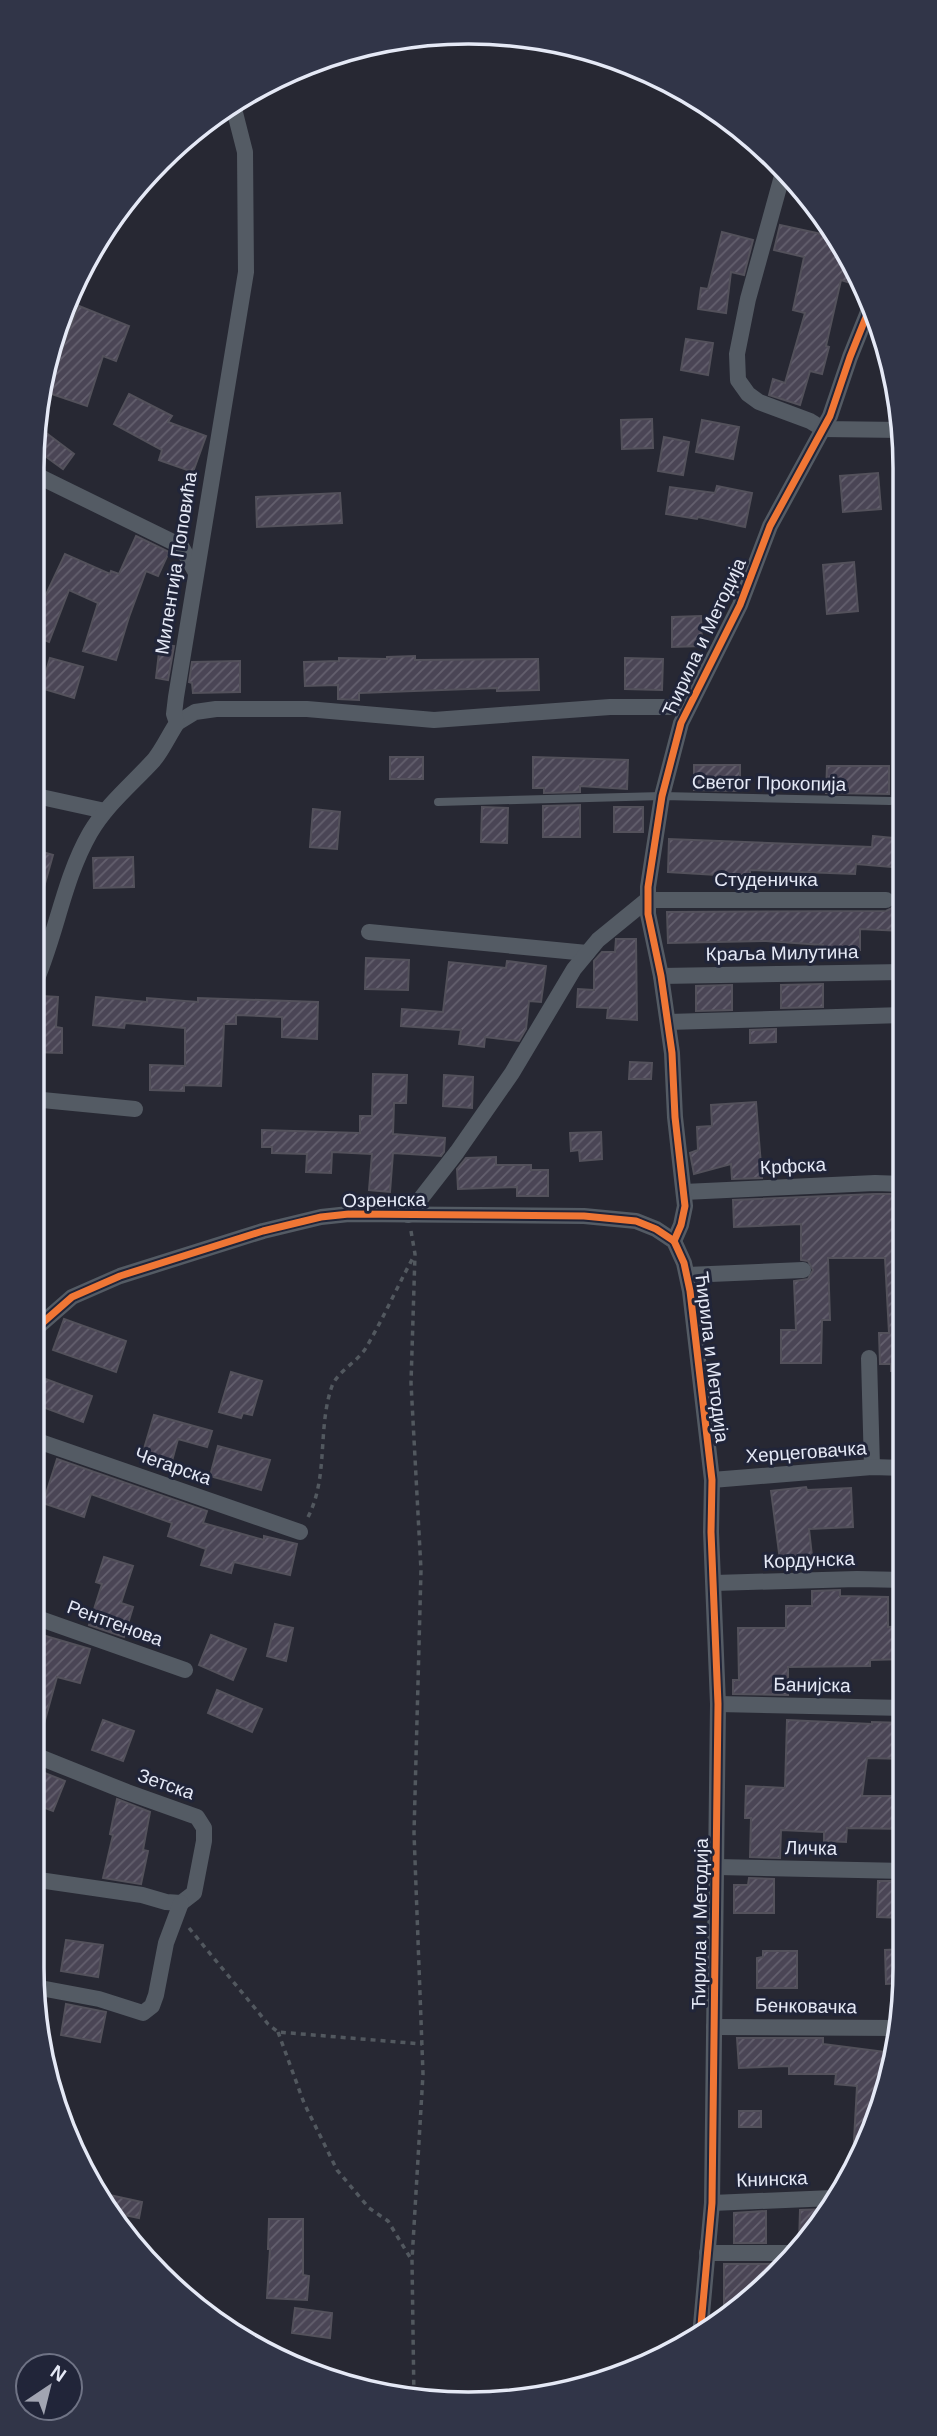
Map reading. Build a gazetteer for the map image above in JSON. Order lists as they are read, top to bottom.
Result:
{
  "streets": {
    "street": [
      "Милентија Поповића",
      "Ћирила и Методија",
      "Студеничка",
      "Краља Милутина",
      "Крфска",
      "Озренска",
      "Херцеговачка",
      "Чегарска",
      "Кордунска",
      "Рентгенова",
      "Банијска",
      "Зетска",
      "Личка",
      "Бенковачка",
      "Книнска"
    ],
    "lane": ["Светог Прокопија"]
  },
  "crossings": [
    ["Ћирила и Методија", "Светог Прокопија"],
    ["Ћирила и Методија", "Студеничка"],
    ["Ћирила и Методија", "Краља Милутина"],
    ["Ћирила и Методија", "Крфска"],
    ["Ћирила и Методија", "Озренска"],
    ["Ћирила и Методија", "Херцеговачка"],
    ["Ћирила и Методија", "Кордунска"],
    ["Ћирила и Методија", "Банијска"],
    ["Ћирила и Методија", "Личка"],
    ["Ћирила и Методија", "Бенковачка"],
    ["Ћирила и Методија", "Книнска"]
  ],
  "north": "top right"
}
